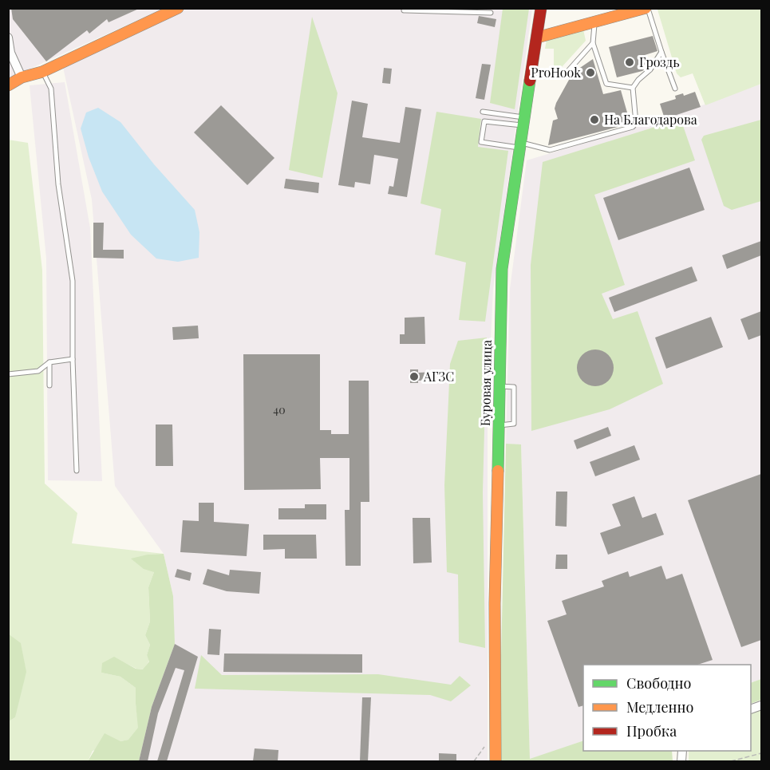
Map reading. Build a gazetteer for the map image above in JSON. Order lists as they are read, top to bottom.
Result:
{
  "streets": {
    "main road": ["Буровая улица"]
  },
  "places": [
    "Гроздь",
    "ProHook",
    "На Благодарова",
    "АГЗС"
  ],
  "house_numbers": ["40"],
  "legend": ["Свободно", "Медленно", "Пробка"]
}
